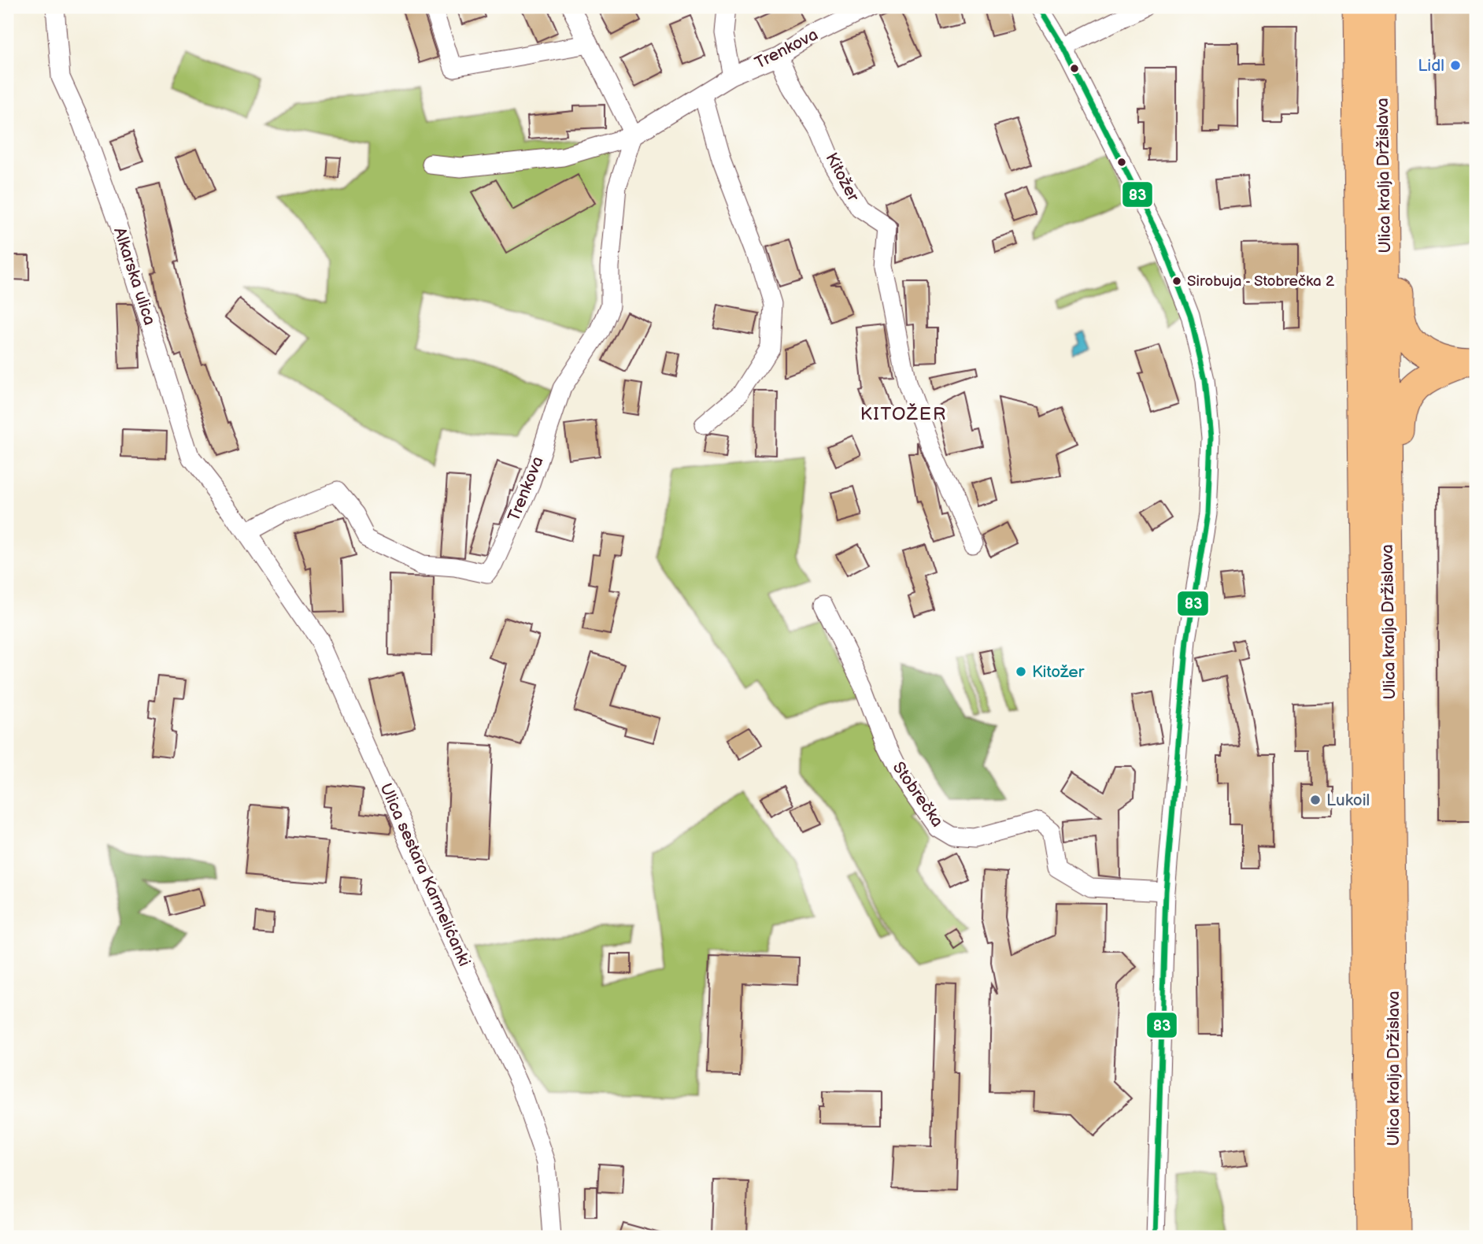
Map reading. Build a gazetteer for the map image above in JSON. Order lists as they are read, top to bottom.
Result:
{
  "streets": {
    "highway": ["Ulica kralja Držislava"],
    "street": [
      "Trenkova",
      "Kitožer",
      "Alkarska ulica",
      "Stobrečka",
      "Ulica sestara Karmelićanki"
    ]
  },
  "crossings": [
    ["Trenkova", "Kitožer"],
    ["Trenkova", "Alkarska ulica"],
    ["Trenkova", "Ulica sestara Karmelićanki"],
    ["Alkarska ulica", "Ulica sestara Karmelićanki"]
  ],
  "districts": ["KITOŽER"],
  "places": [
    "Lidl",
    "Sirobuja - Stobrečka 2",
    "Kitožer",
    "Lukoil"
  ],
  "lines": ["transit line 83"]
}
